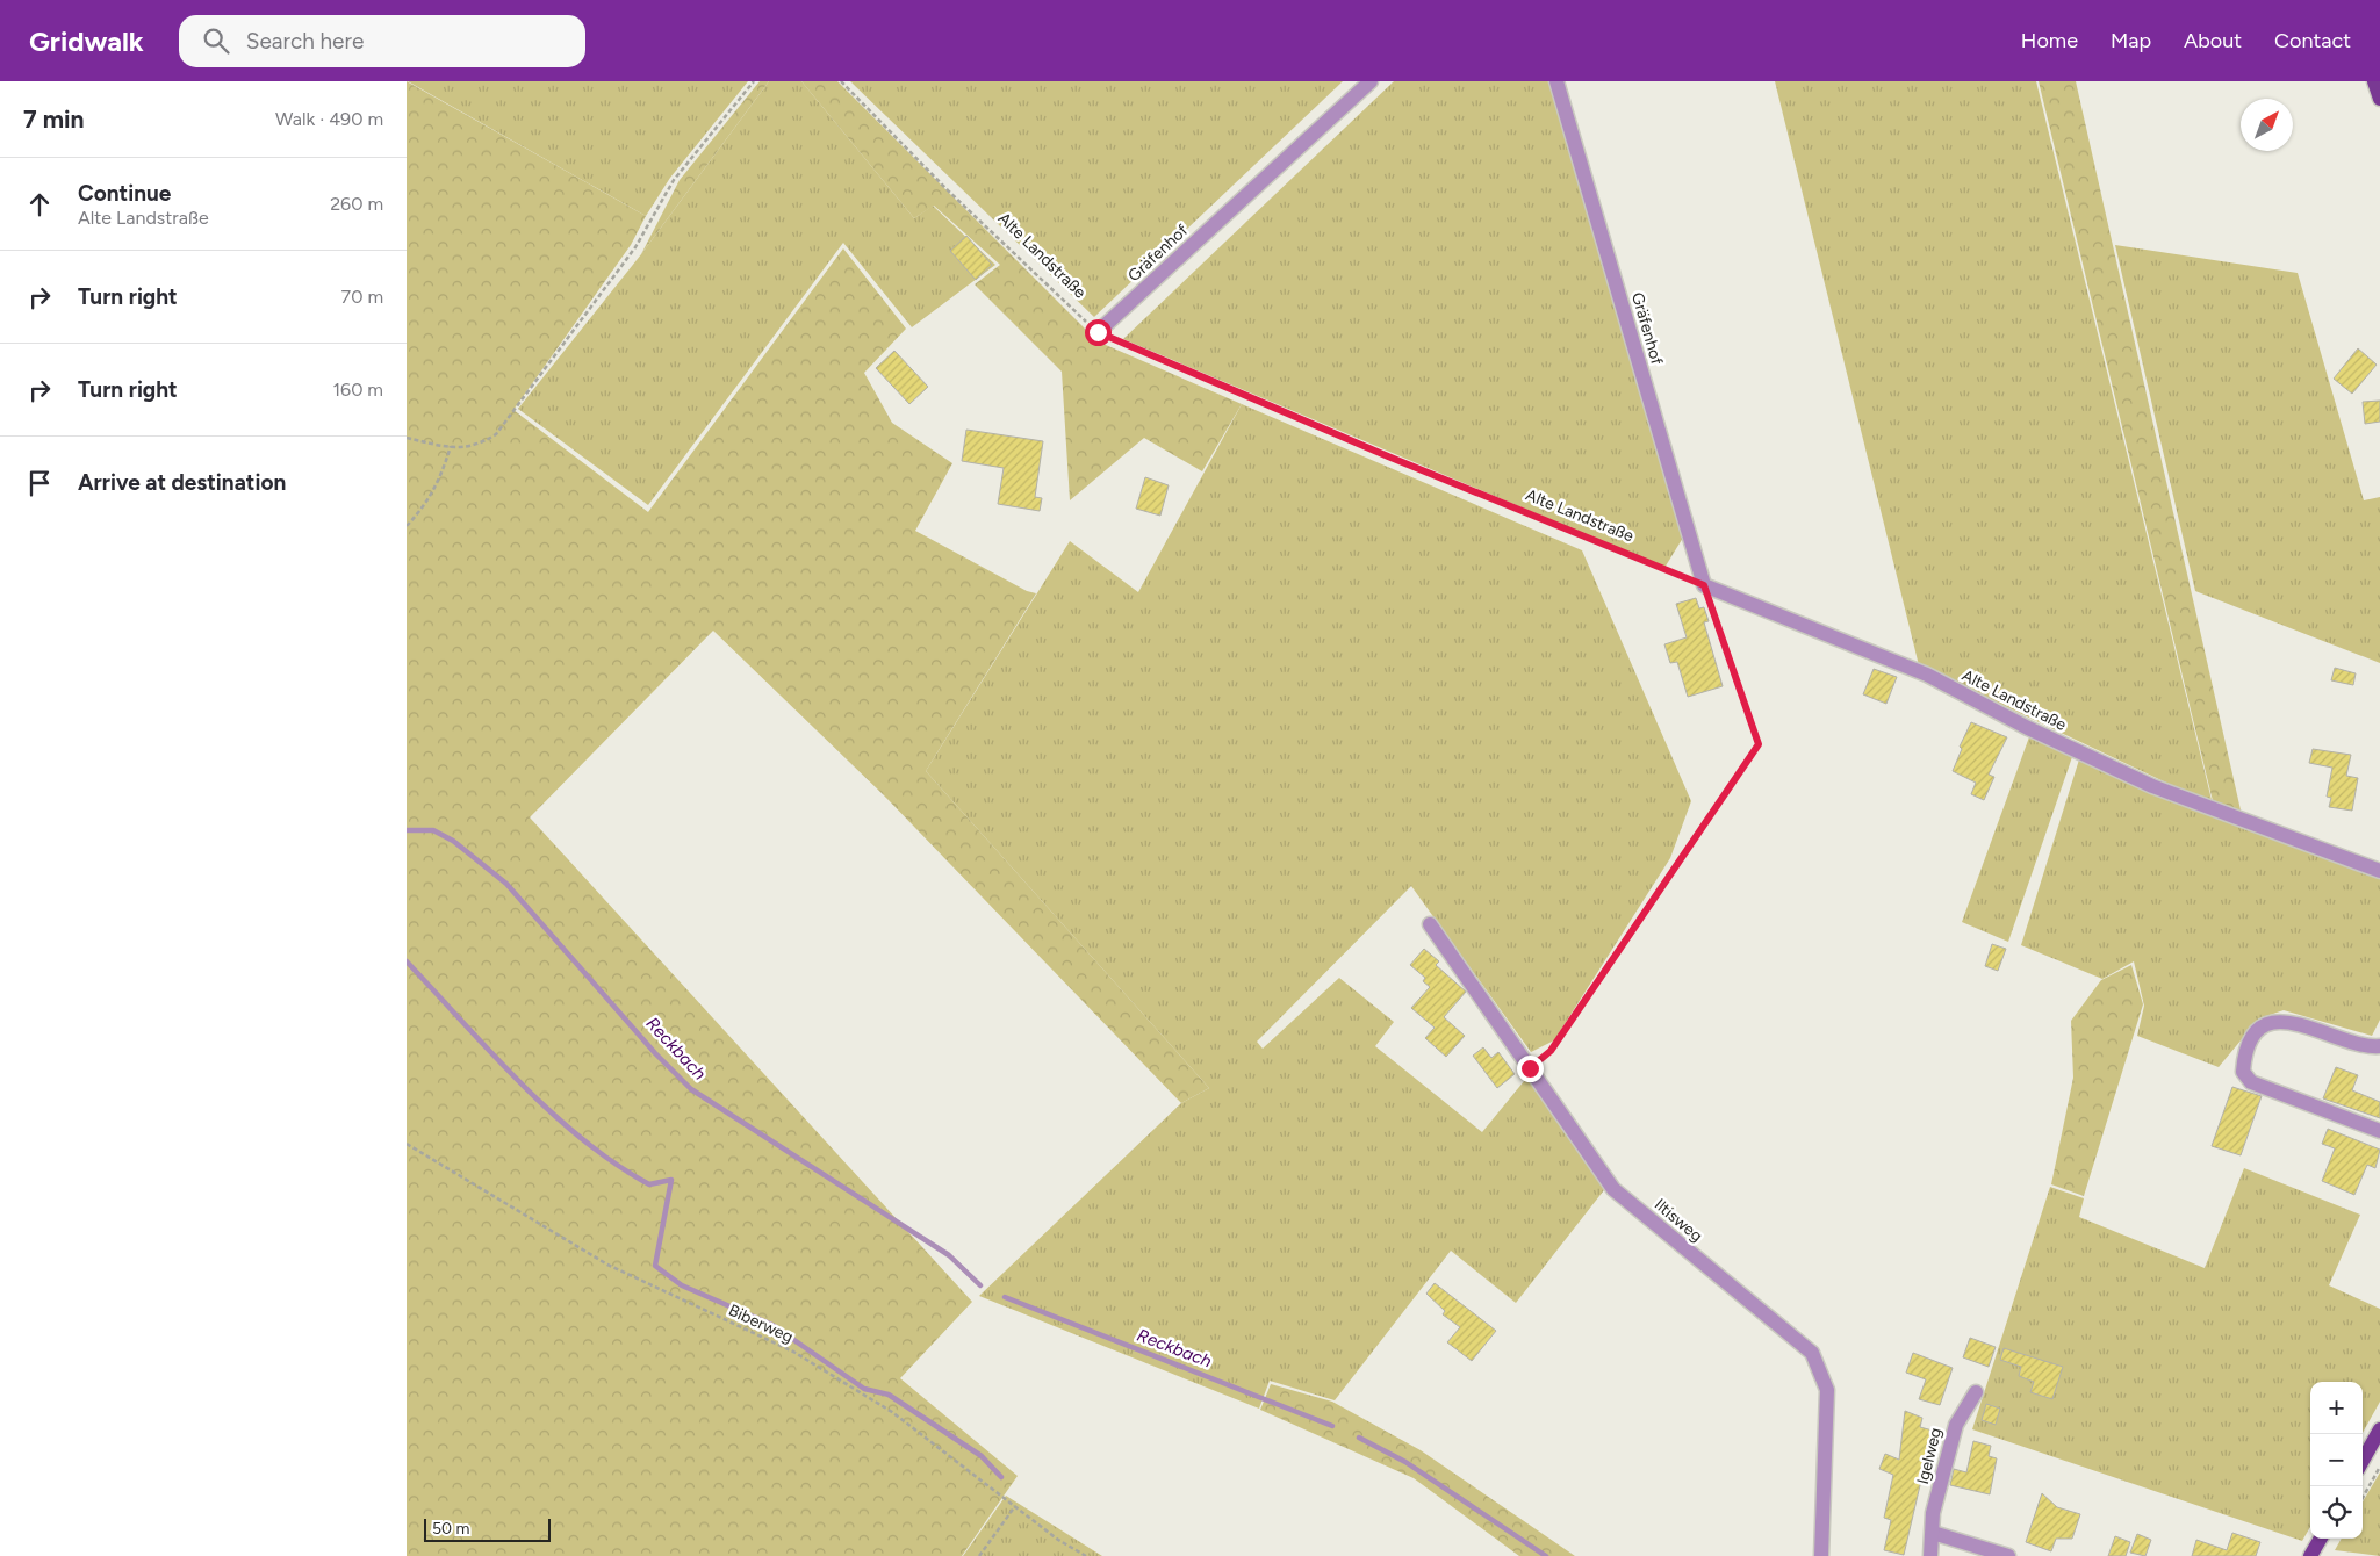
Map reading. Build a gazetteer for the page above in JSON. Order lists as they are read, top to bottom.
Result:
{
  "streets": {
    "street": [
      "Gräfenhof",
      "Alte Landstraße",
      "Iltisweg",
      "Igelweg"
    ],
    "path": ["Biberweg"]
  },
  "crossings": [
    ["Gräfenhof", "Alte Landstraße"]
  ],
  "water": ["Reckbach"],
  "scale_bar": "50 m",
  "north": "top right",
  "page": {
    "header": "Gridwalk",
    "search": "Search here",
    "nav": [
      "Home",
      "Map",
      "About",
      "Contact"
    ],
    "heading": ["7 min", "Walk · 490 m"],
    "list": [
      ["Continue", "Alte Landstraße", "260 m"],
      ["Turn right", "70 m"],
      ["Turn right", "160 m"],
      "Arrive at destination"
    ],
    "map_buttons": ["+", "−"],
    "scale": "50 m"
  }
}
